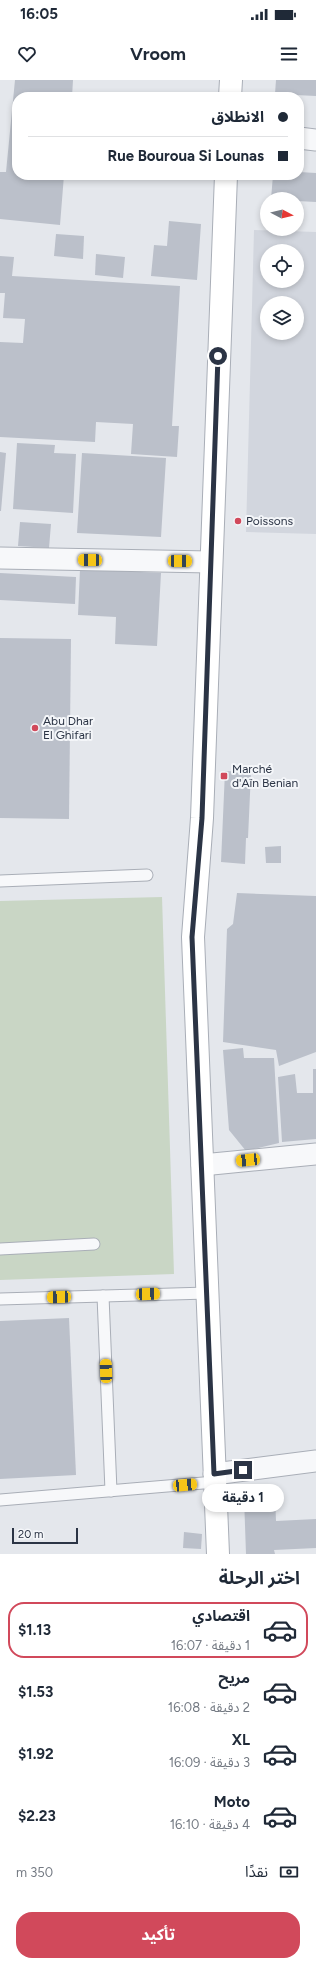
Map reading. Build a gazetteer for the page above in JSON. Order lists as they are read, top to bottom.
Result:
{
  "places": {
    "other": ["Poissons", "Abu Dhar El Ghifari"],
    "transit": ["Marché d'Aïn Benian"]
  },
  "scale_bar": "20 m",
  "north": "right",
  "page": {
    "status": "16:05",
    "header": "Vroom",
    "banner": ["الانطلاق", "Rue Bouroua Si Lounas"],
    "bubble": "1 دقيقة",
    "scale": "20 m",
    "heading": "اختر الرحلة",
    "list": [
      {
        "name": "اقتصادي",
        "note": "1 دقيقة · 16:07",
        "value": "$1.13"
      },
      {
        "name": "مريح",
        "note": "2 دقيقة · 16:08",
        "value": "$1.53"
      },
      {
        "name": "XL",
        "note": "3 دقيقة · 16:09",
        "value": "$1.92"
      },
      {
        "name": "Moto",
        "note": "4 دقيقة · 16:10",
        "value": "$2.23"
      }
    ],
    "pay": ["نقدًا", "350 m"],
    "buttons": "تأكيد"
  }
}
